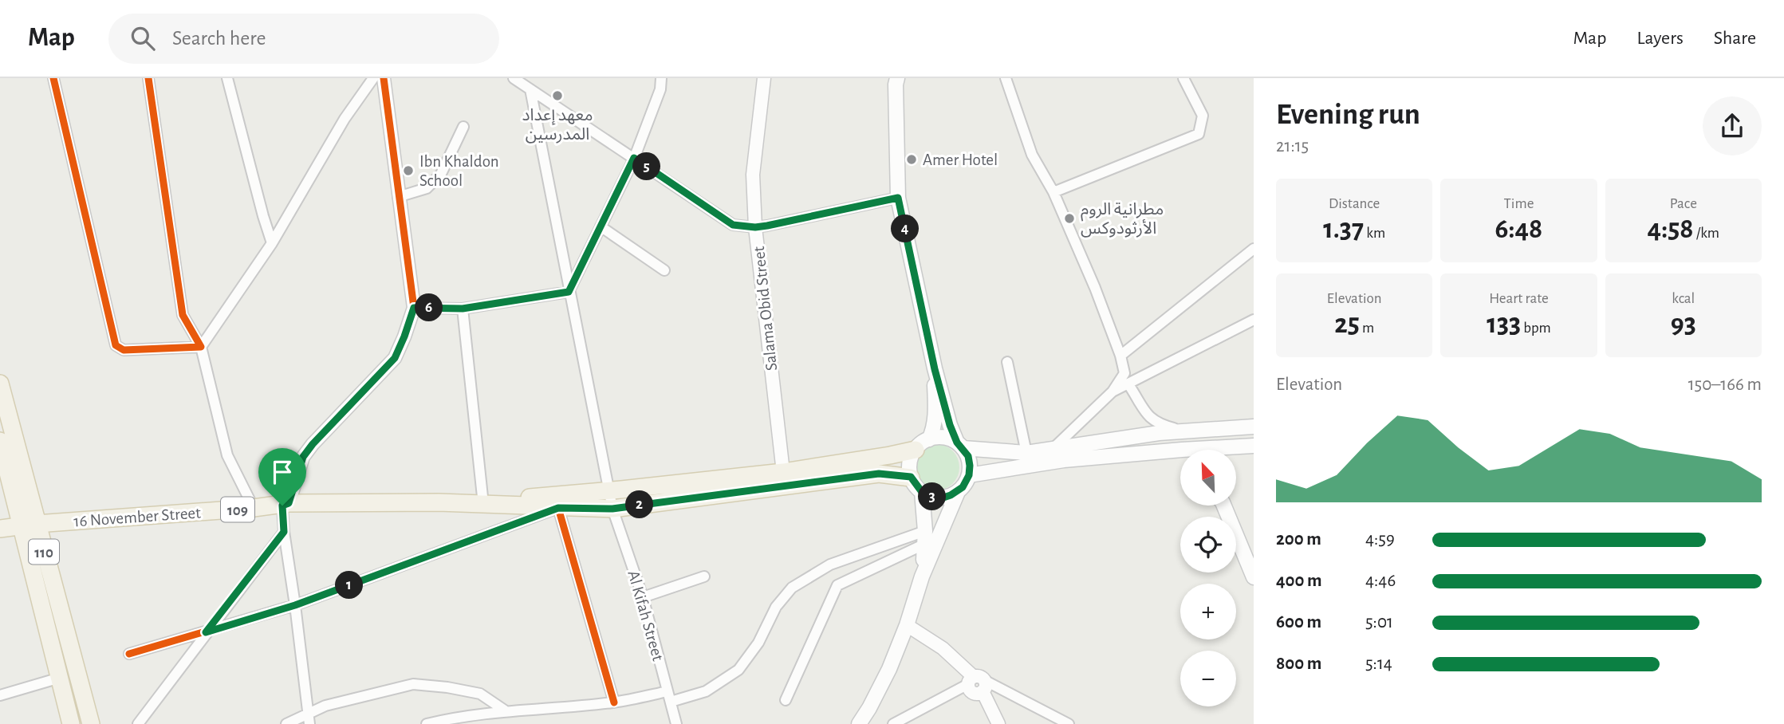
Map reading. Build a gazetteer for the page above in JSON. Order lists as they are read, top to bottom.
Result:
{
  "streets": {
    "main road": ["109", "16 November Street", "110"],
    "street": ["Salama Obid Street", "Al Kifah Street"]
  },
  "crossings": [
    ["Salama Obid Street", "109"],
    ["109", "16 November Street"],
    ["109", "110"],
    ["109", "Al Kifah Street"],
    ["16 November Street", "110"]
  ],
  "places": [
    "معهد إعداد المدرسين",
    "Amer Hotel",
    "Ibn Khaldon School",
    "مطرانية الروم الأرثودوكس"
  ],
  "north": "top left",
  "page": {
    "header": "Map",
    "search": "Search here",
    "nav": ["Map", "Layers", "Share"],
    "heading": ["Evening run", "21:15"],
    "pins": [
      "5",
      "4",
      "6",
      "3",
      "2",
      "1"
    ],
    "stats": [
      ["Distance", "1.37 km"],
      ["Time", "6:48"],
      ["Pace", "4:58 /km"],
      ["Elevation", "25 m"],
      ["Heart rate", "133 bpm"],
      ["kcal", "93"]
    ],
    "chart": ["Elevation", "150–166 m"],
    "map_buttons": ["+", "−"],
    "list": [
      {
        "name": "200 m",
        "note": "4:59"
      },
      {
        "name": "400 m",
        "note": "4:46"
      },
      {
        "name": "600 m",
        "note": "5:01"
      },
      {
        "name": "800 m",
        "note": "5:14"
      }
    ]
  }
}
